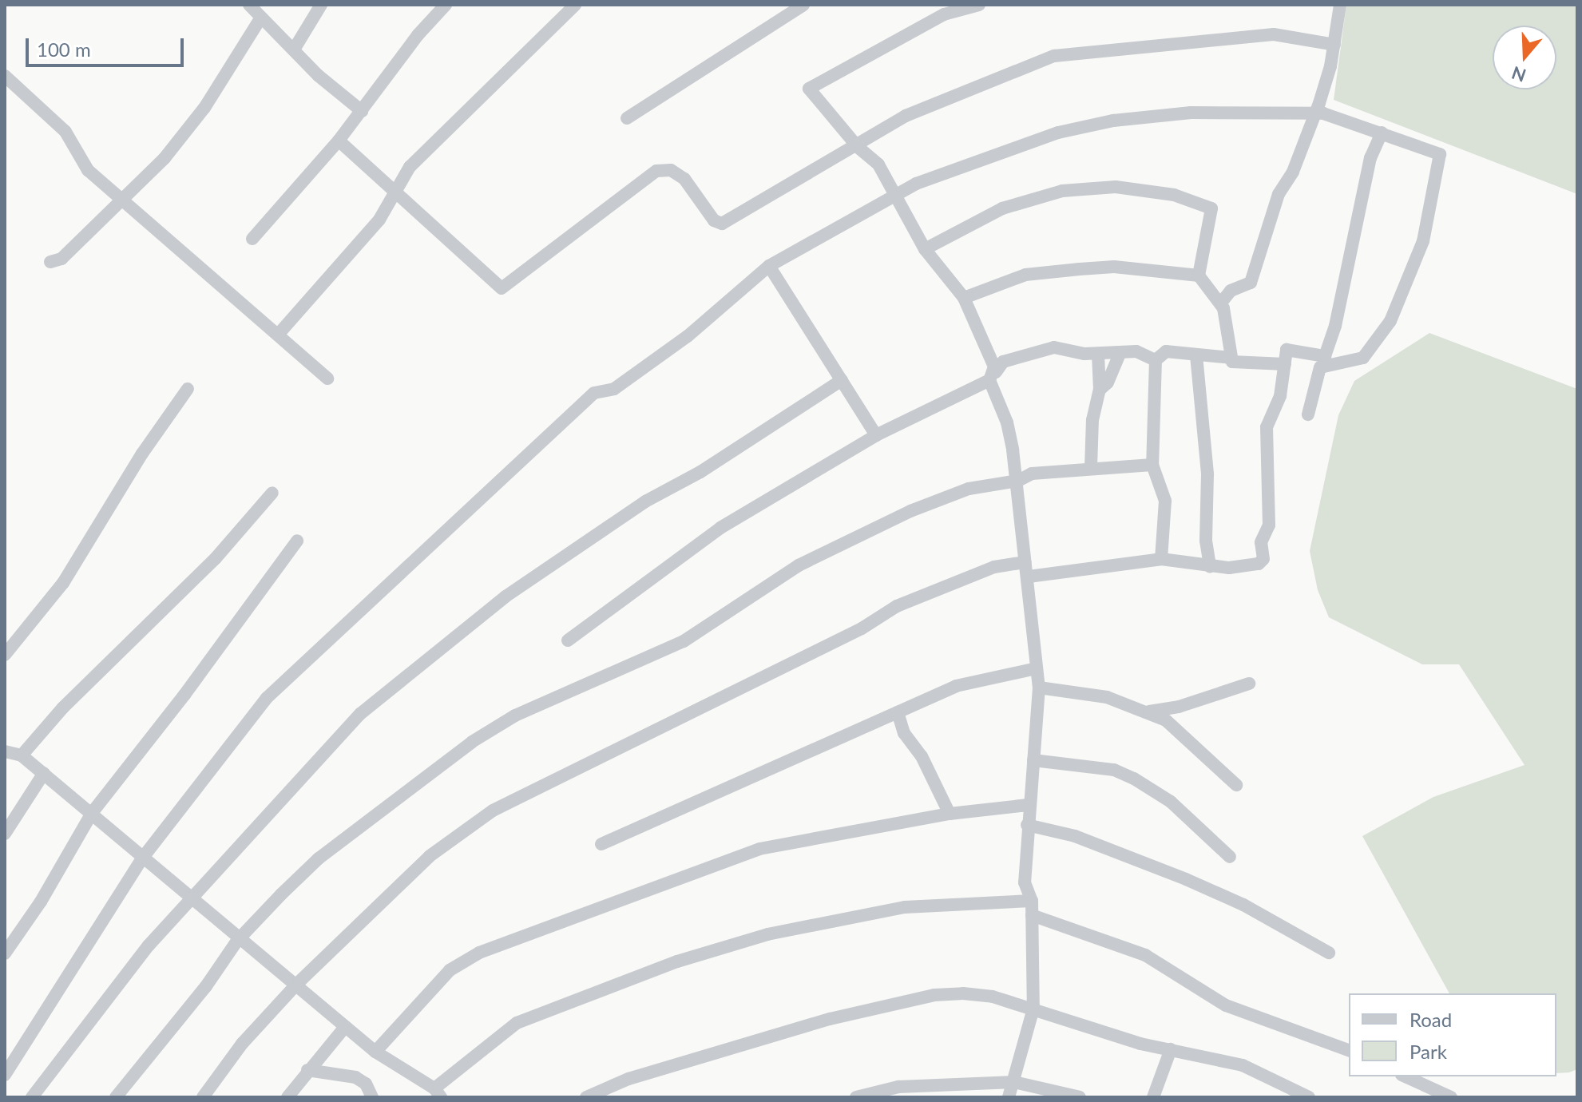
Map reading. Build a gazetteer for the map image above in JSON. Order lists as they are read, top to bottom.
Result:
{
  "legend": ["Road", "Park"],
  "scale_bar": "100 m",
  "north": "bottom"
}
